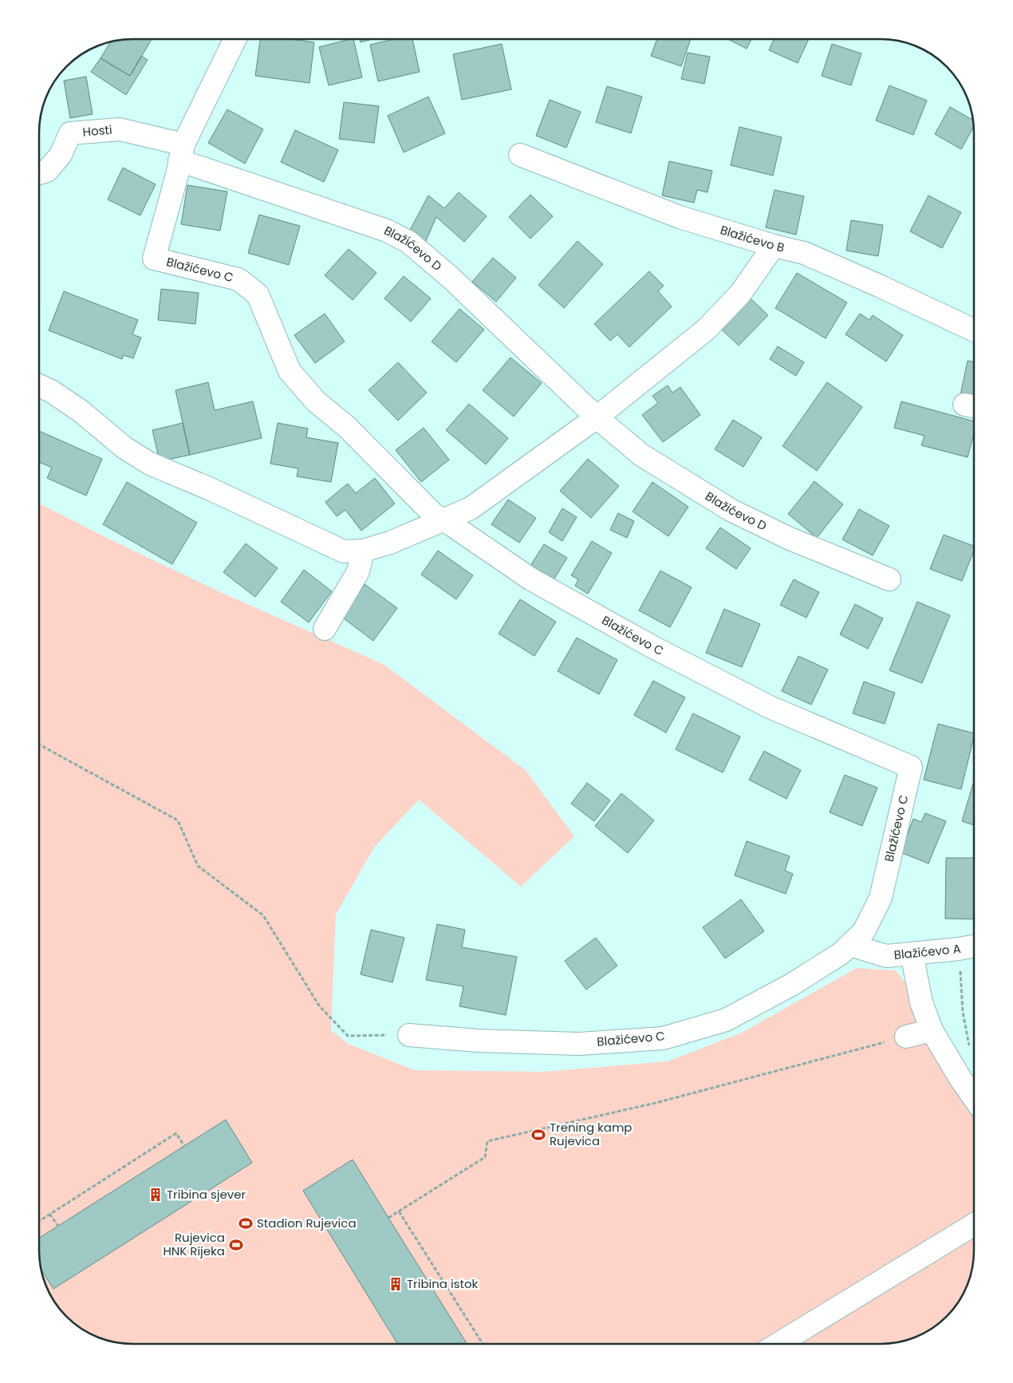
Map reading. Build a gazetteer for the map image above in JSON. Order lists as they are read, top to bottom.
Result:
{
  "streets": {
    "street": [
      "Hosti",
      "Blažićevo B",
      "Blažićevo D",
      "Blažićevo C",
      "Blažićevo A"
    ]
  },
  "crossings": [
    ["Hosti", "Blažićevo D"],
    ["Hosti", "Blažićevo C"],
    ["Blažićevo D", "Blažićevo C"],
    ["Blažićevo C", "Blažićevo A"]
  ],
  "places": {
    "sports": ["Trening kamp Rujevica", "Stadion Rujevica", "Rujevica HNK Rijeka"],
    "building": ["Tribina sjever", "Tribina istok"]
  }
}
